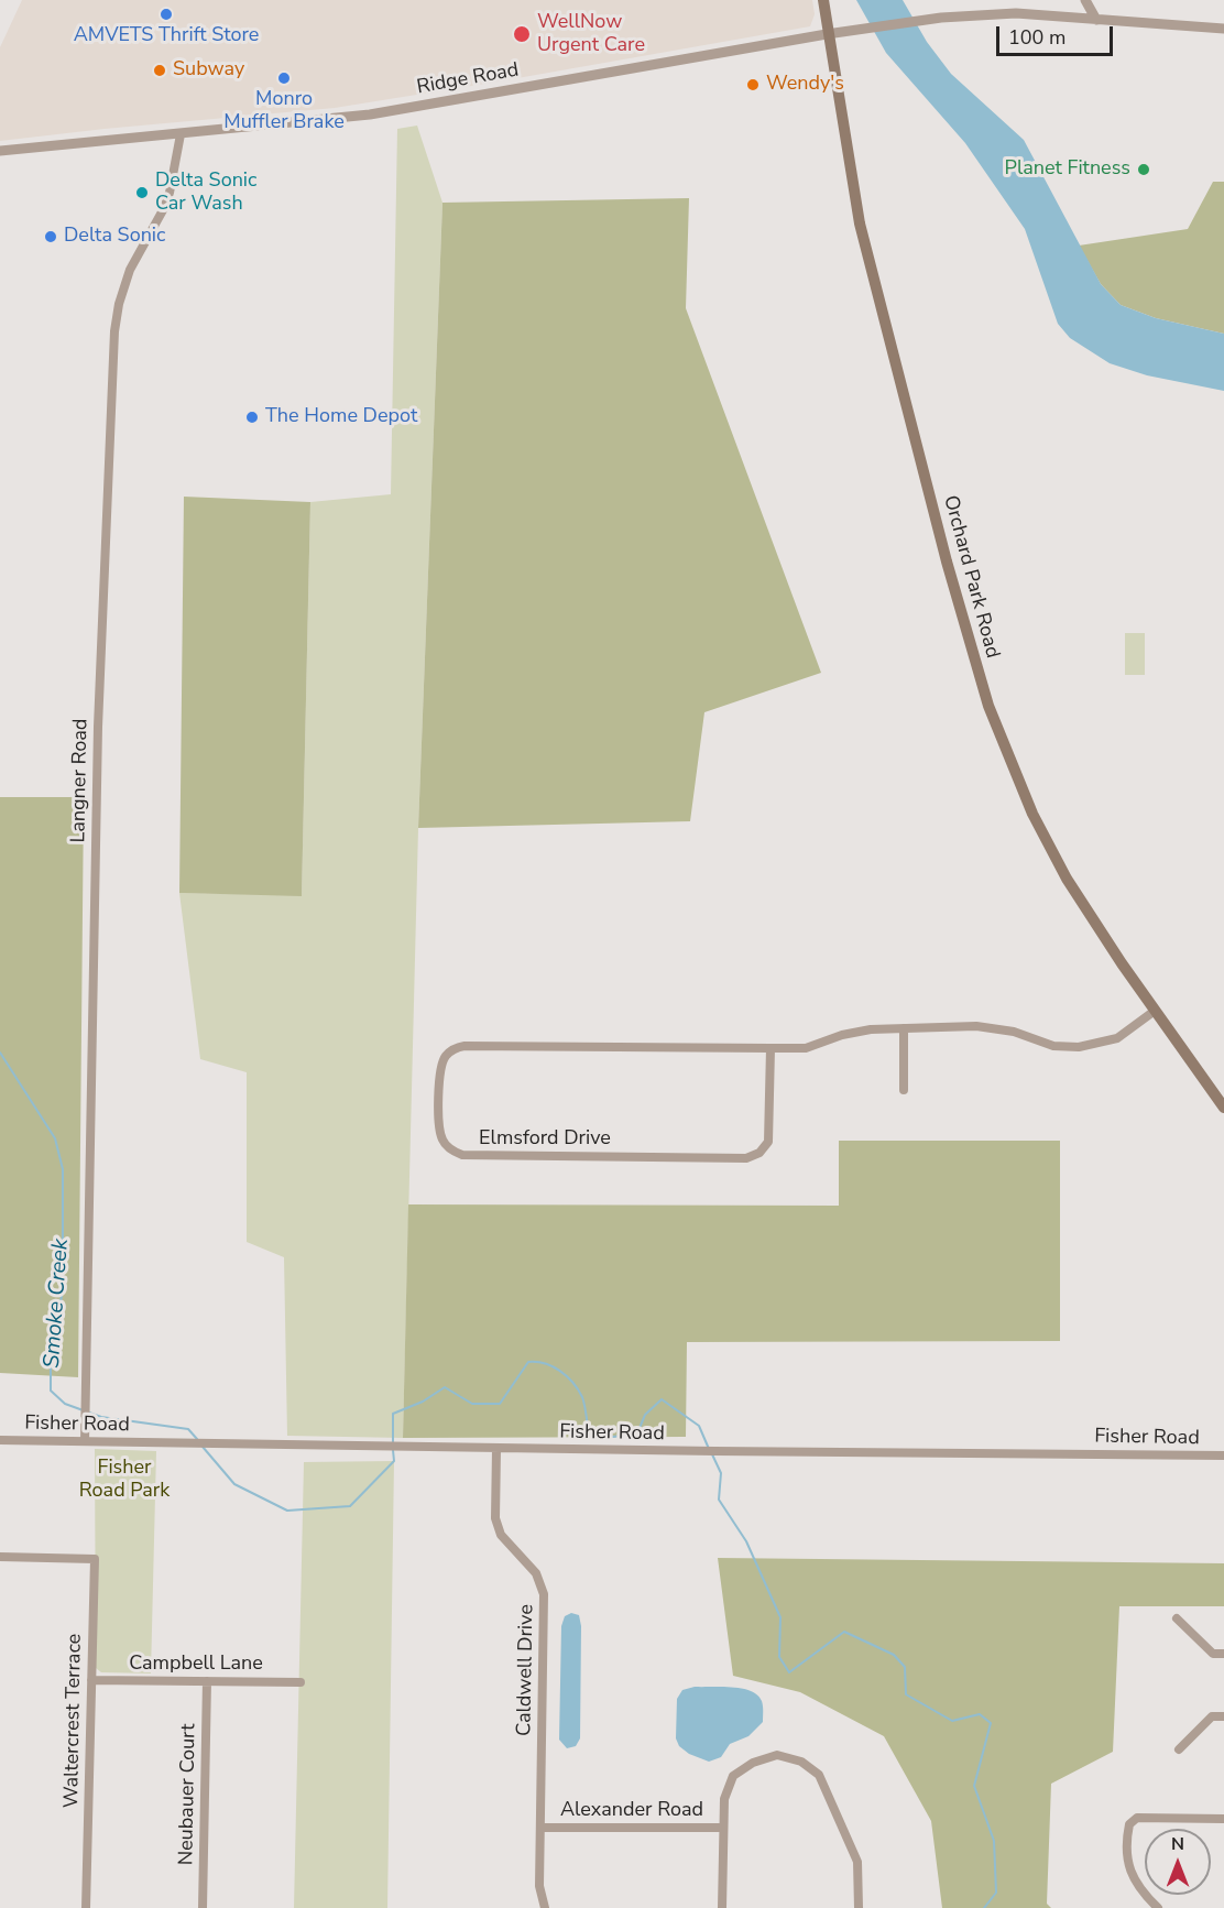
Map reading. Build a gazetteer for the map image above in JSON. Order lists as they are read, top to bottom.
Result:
{
  "streets": {
    "main road": ["Orchard Park Road"],
    "street": [
      "Ridge Road",
      "Langner Road",
      "Elmsford Drive",
      "Fisher Road",
      "Campbell Lane",
      "Caldwell Drive",
      "Waltercrest Terrace",
      "Neubauer Court",
      "Alexander Road"
    ]
  },
  "crossings": [
    ["Ridge Road", "Orchard Park Road"],
    ["Ridge Road", "Langner Road"],
    ["Orchard Park Road", "Elmsford Drive"],
    ["Langner Road", "Fisher Road"],
    ["Fisher Road", "Caldwell Drive"],
    ["Campbell Lane", "Waltercrest Terrace"],
    ["Campbell Lane", "Neubauer Court"],
    ["Caldwell Drive", "Alexander Road"]
  ],
  "water": ["Smoke Creek"],
  "parks": ["Fisher Road Park"],
  "places": [
    "AMVETS Thrift Store",
    "WellNow Urgent Care",
    "Subway",
    "Monro Muffler Brake",
    "Wendy's",
    "Planet Fitness",
    "Delta Sonic Car Wash",
    "Delta Sonic",
    "The Home Depot"
  ],
  "scale_bar": "100 m",
  "north": "top"
}
